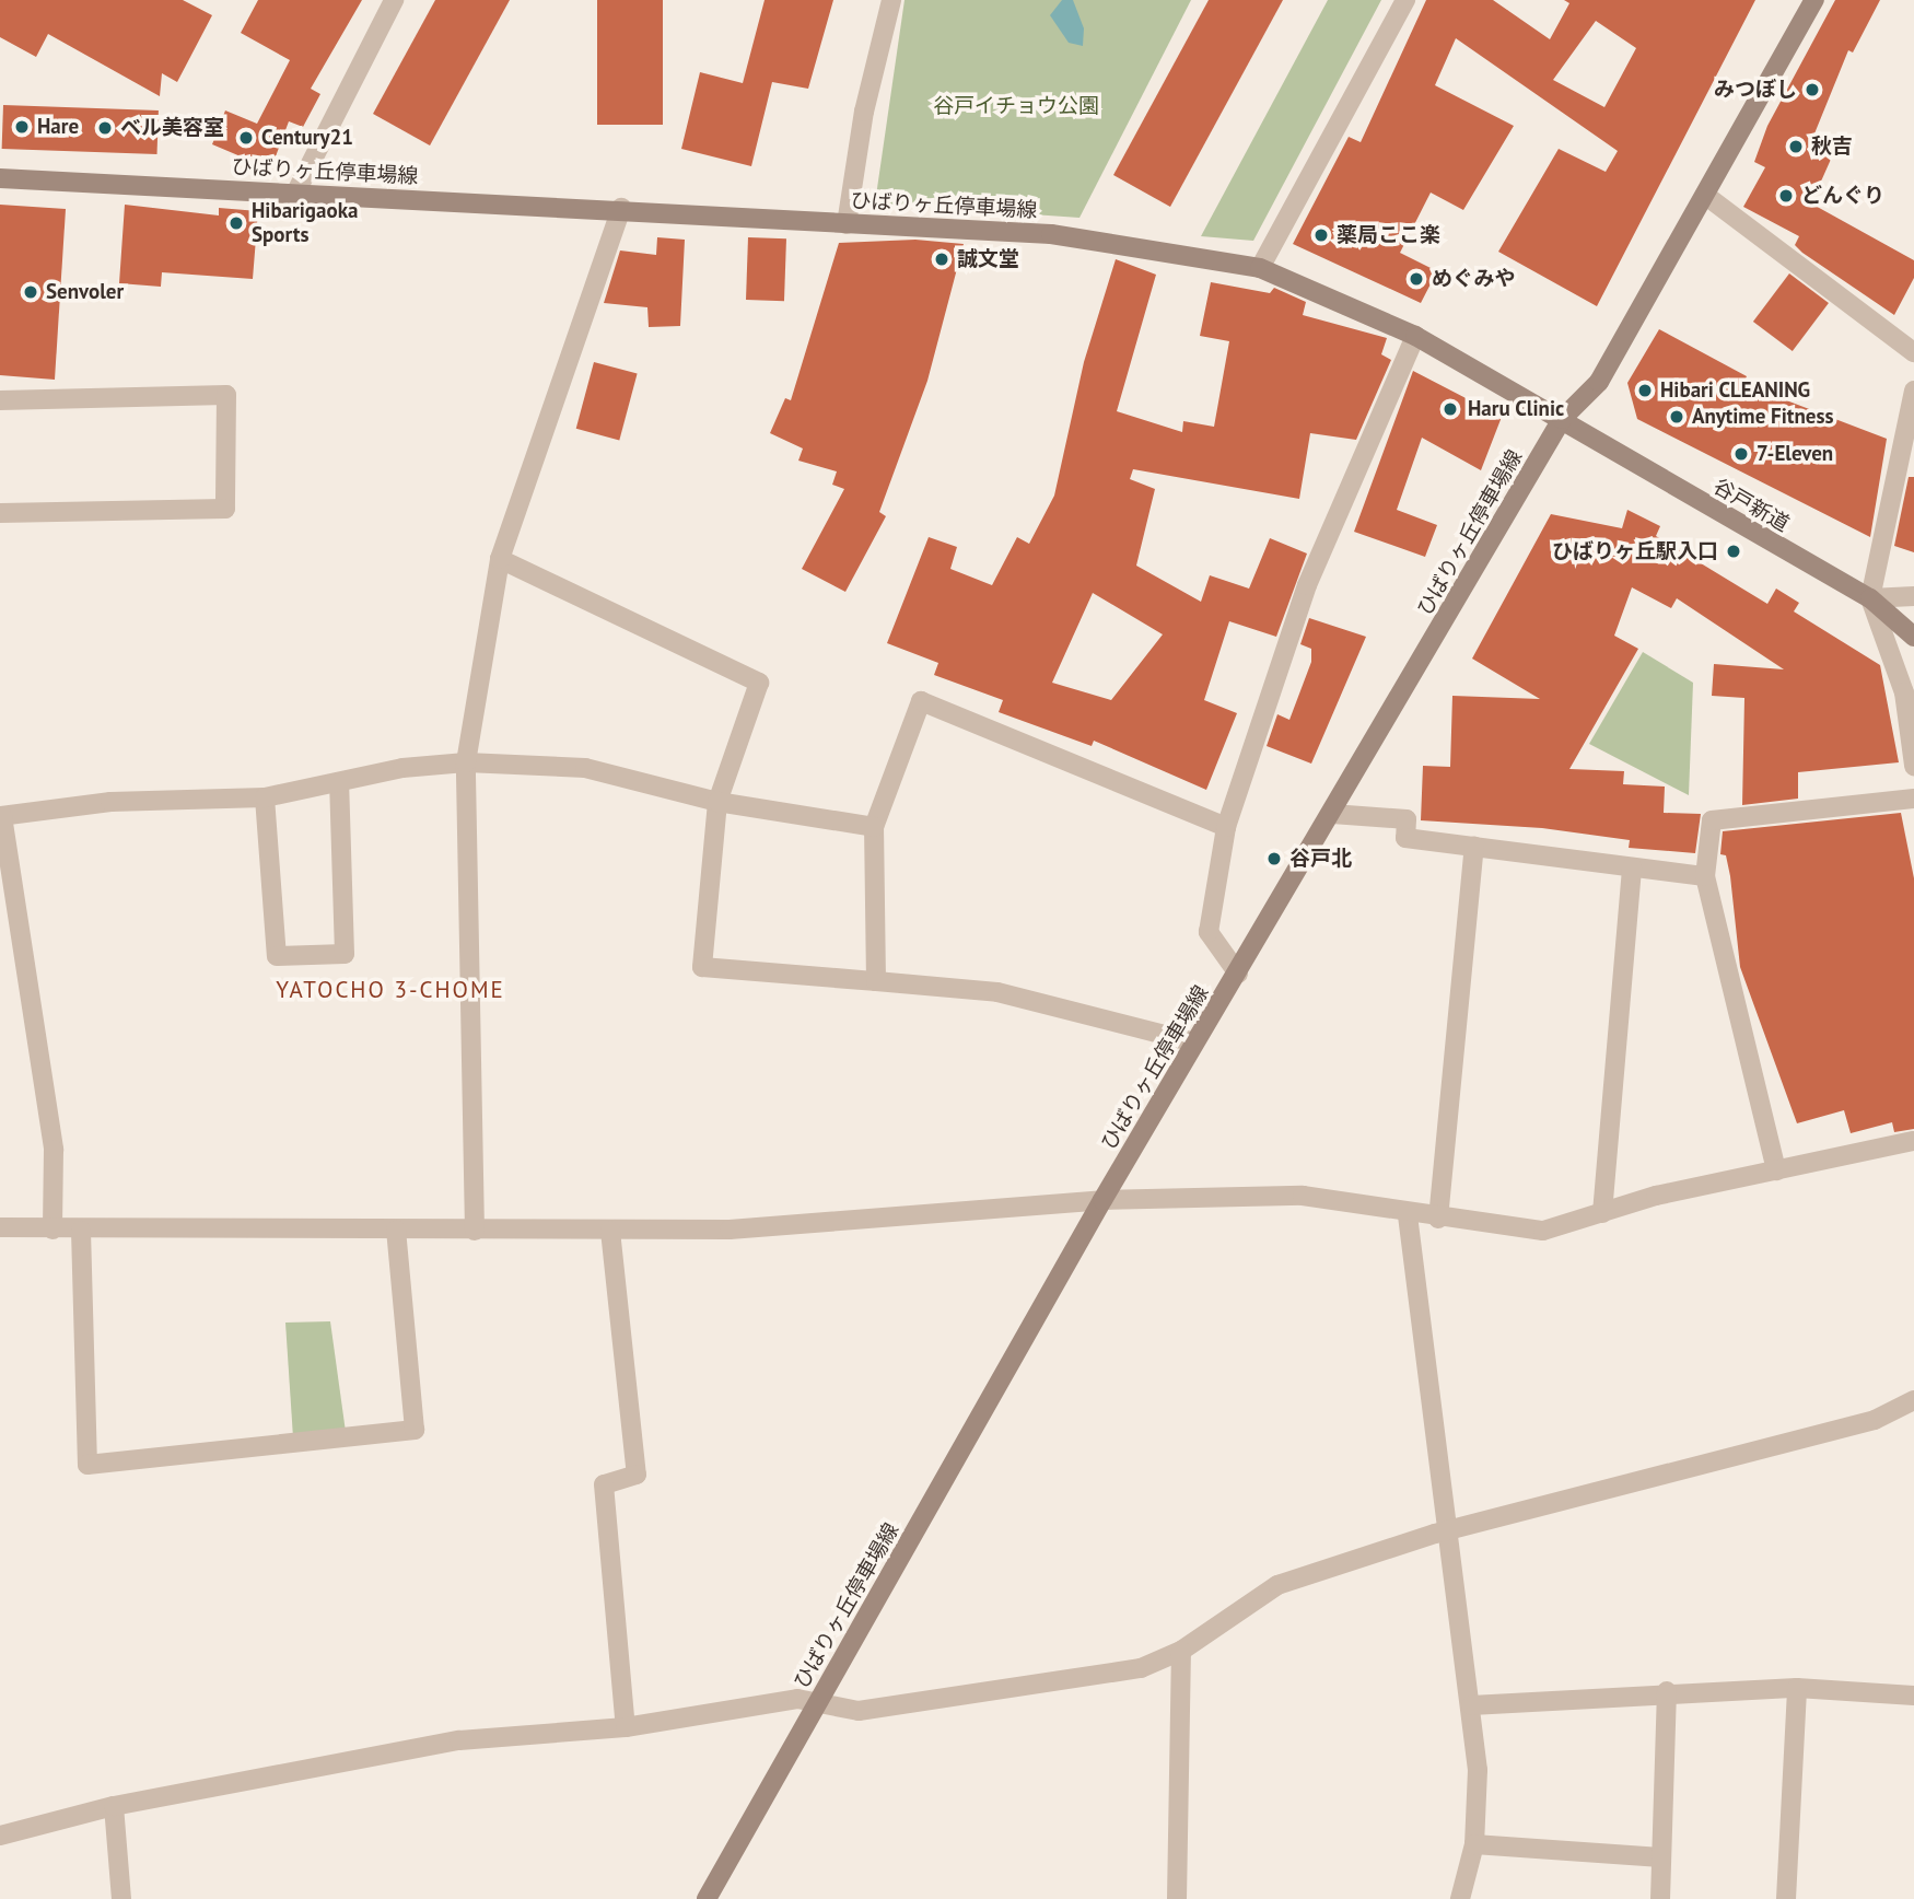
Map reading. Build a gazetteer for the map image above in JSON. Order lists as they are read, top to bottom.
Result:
{
  "streets": {
    "main road": ["ひばりヶ丘停車場線", "谷戸新道"]
  },
  "crossings": [
    ["ひばりヶ丘停車場線", "谷戸新道"]
  ],
  "districts": ["YATOCHO 3-CHOME"],
  "parks": ["谷戸イチョウ公園"],
  "places": [
    "みつぼし",
    "Hare",
    "ベル美容室",
    "Century21",
    "秋吉",
    "どんぐり",
    "Hibarigaoka Sports",
    "薬局ここ楽",
    "誠文堂",
    "めぐみや",
    "Senvoler",
    "Hibari CLEANING",
    "Haru Clinic",
    "Anytime Fitness",
    "7-Eleven",
    "ひばりヶ丘駅入口",
    "谷戸北"
  ]
}
